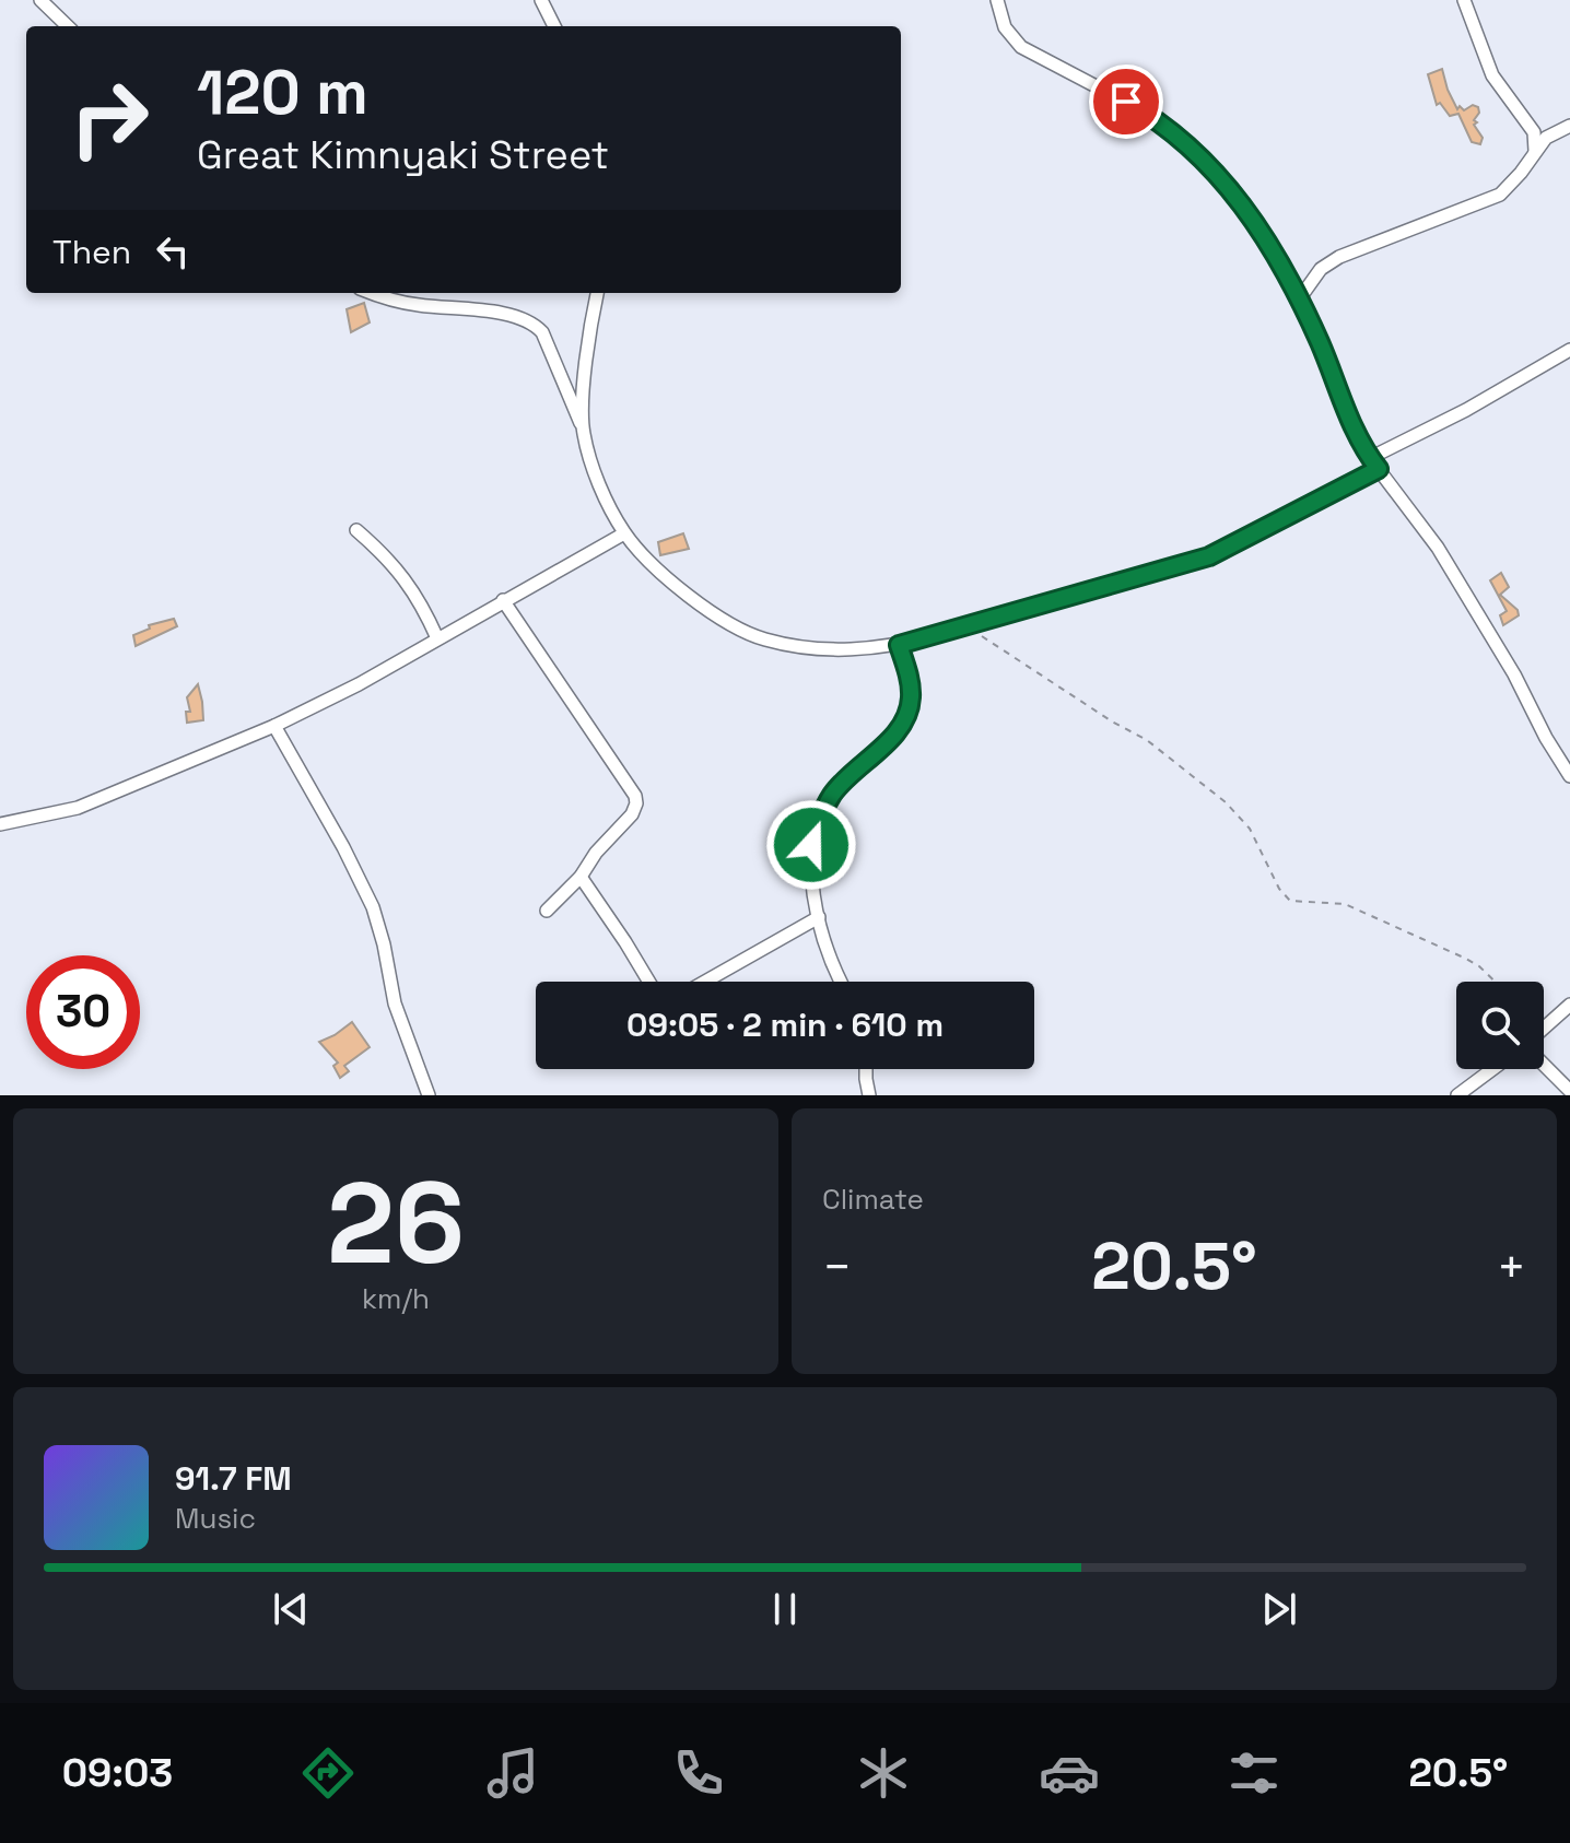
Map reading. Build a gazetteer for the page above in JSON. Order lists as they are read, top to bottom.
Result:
{
  "page": {
    "turn": ["120 m", "Great Kimnyaki Street"],
    "then": "Then",
    "limit": "30",
    "trip": "09:05 · 2 min · 610 m",
    "tile": [
      ["26", "km/h"],
      "Climate"
    ],
    "heat": ["−", "20.5°", "+"],
    "song": ["91.7 FM", "Music"],
    "tabs": ["09:03", "20.5°"]
  }
}
